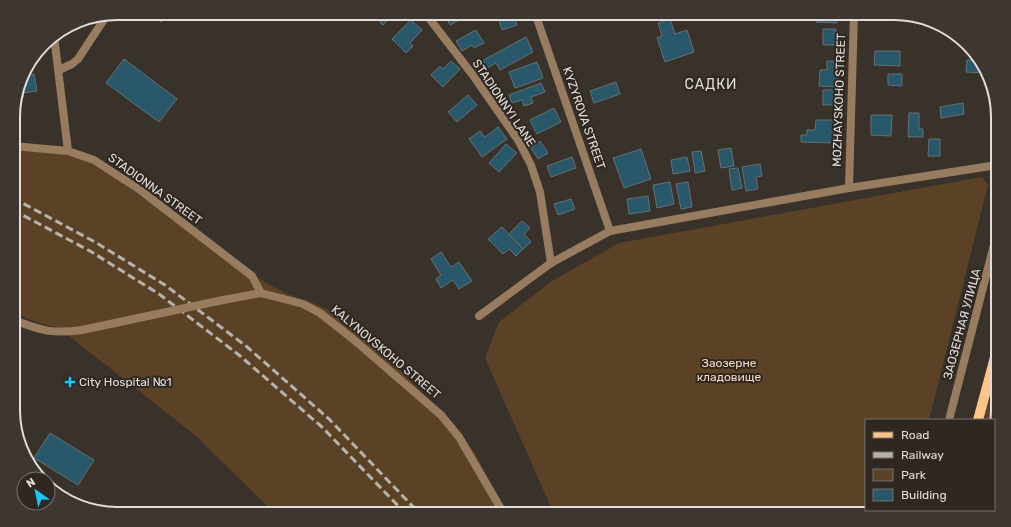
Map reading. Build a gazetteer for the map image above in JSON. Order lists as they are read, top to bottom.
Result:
{
  "streets": {
    "street": [
      "MOZHAYSKOHO STREET",
      "STADIONNYI LANE",
      "KYZYROVA STREET",
      "STADIONNA STREET",
      "ЗАОЗЕРНАЯ УЛИЦА",
      "KALYNOVSKOHO STREET"
    ]
  },
  "crossings": [
    ["STADIONNA STREET", "KALYNOVSKOHO STREET"]
  ],
  "districts": ["САДКИ"],
  "parks": ["Заозерне кладовище"],
  "places": {
    "health": ["City Hospital №1"]
  },
  "legend": [
    "Road",
    "Railway",
    "Park",
    "Building"
  ],
  "north": "top left"
}
